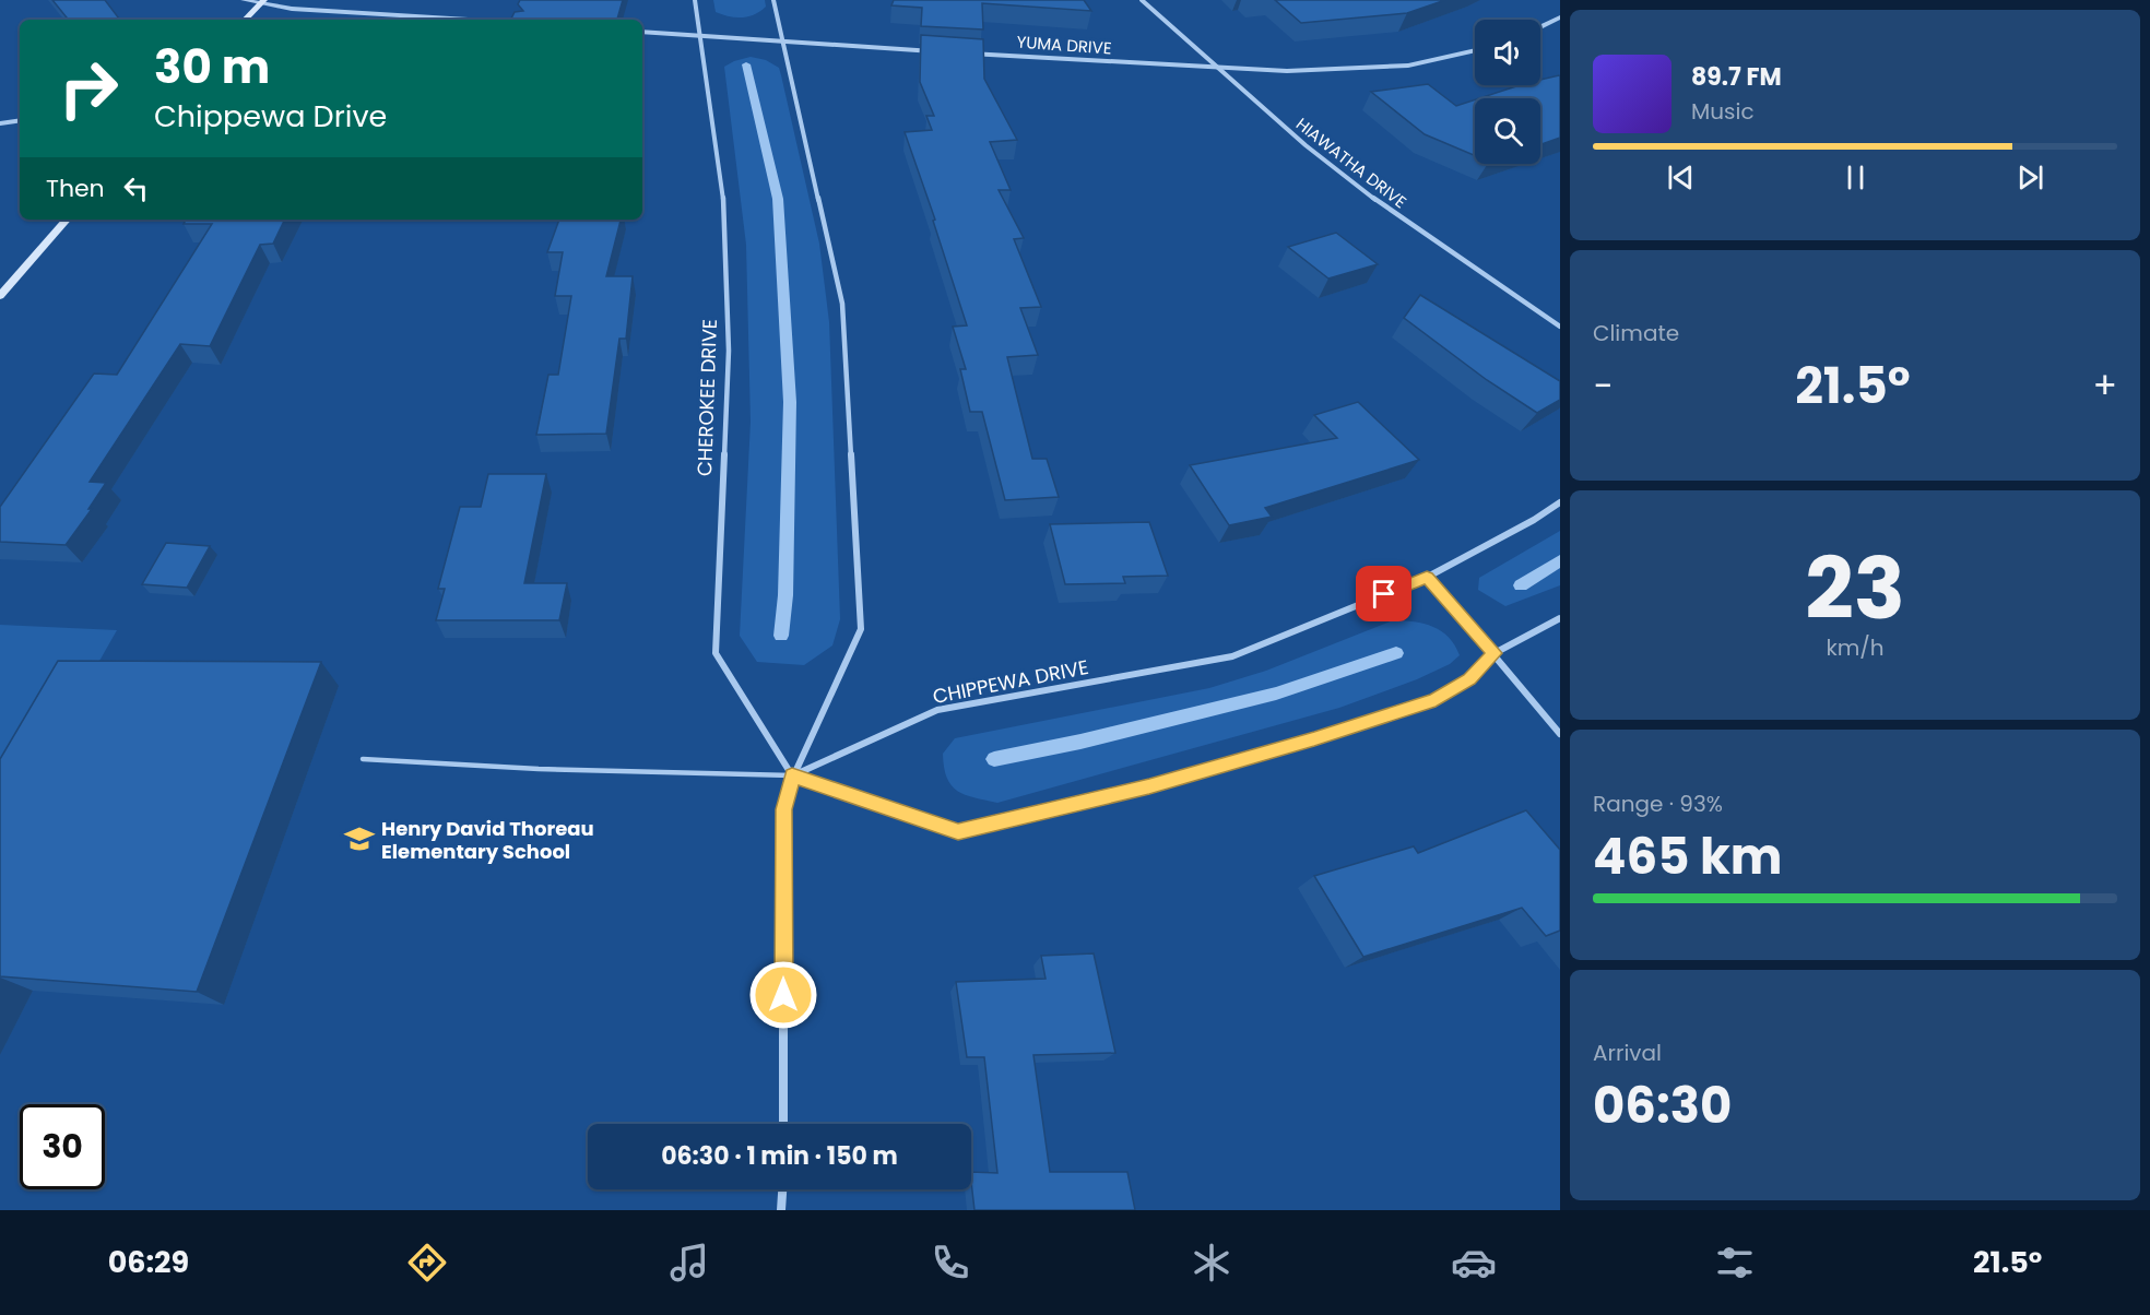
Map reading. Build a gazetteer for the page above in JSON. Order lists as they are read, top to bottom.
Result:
{
  "streets": {
    "street": [
      "YUMA DRIVE",
      "HIAWATHA DRIVE",
      "CHEROKEE DRIVE",
      "CHIPPEWA DRIVE"
    ]
  },
  "crossings": [
    ["YUMA DRIVE", "HIAWATHA DRIVE"],
    ["CHEROKEE DRIVE", "CHIPPEWA DRIVE"]
  ],
  "places": {
    "school or university": ["Henry David Thoreau Elementary School"]
  },
  "page": {
    "turn": ["30 m", "Chippewa Drive"],
    "song": ["89.7 FM", "Music"],
    "then": "Then",
    "tile": [
      "Climate",
      ["23", "km/h"],
      ["Range · 93%", "465 km"],
      ["Arrival", "06:30"]
    ],
    "heat": ["−", "21.5°", "+"],
    "limit": "30",
    "trip": "06:30 · 1 min · 150 m",
    "tabs": ["06:29", "21.5°"]
  }
}
